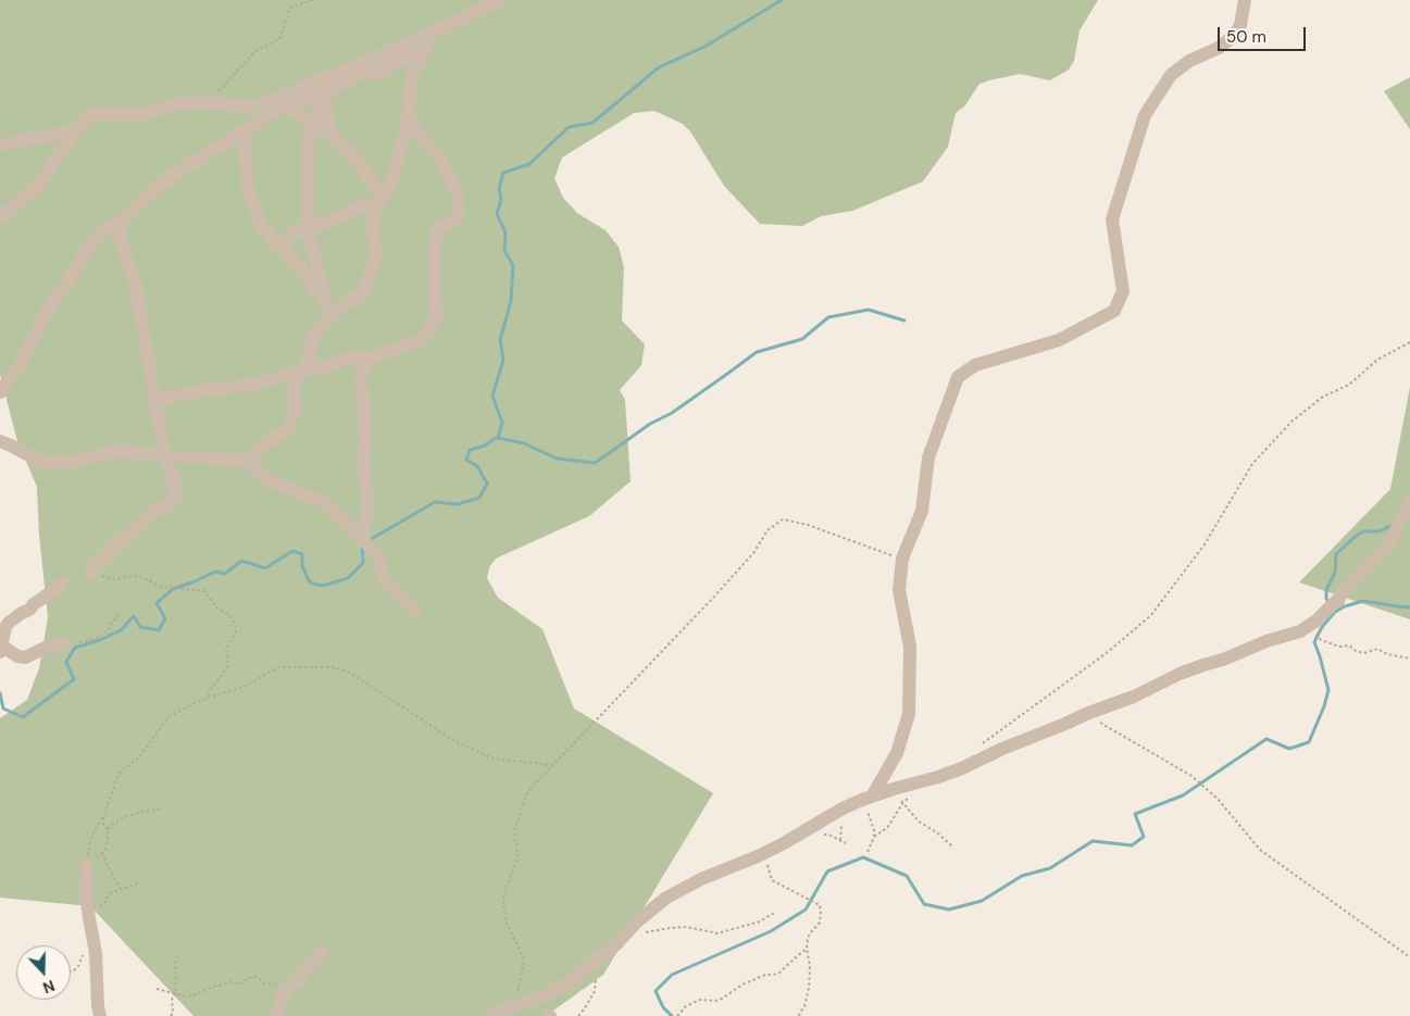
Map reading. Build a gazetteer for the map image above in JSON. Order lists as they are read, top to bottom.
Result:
{
  "scale_bar": "50 m",
  "north": "bottom"
}
